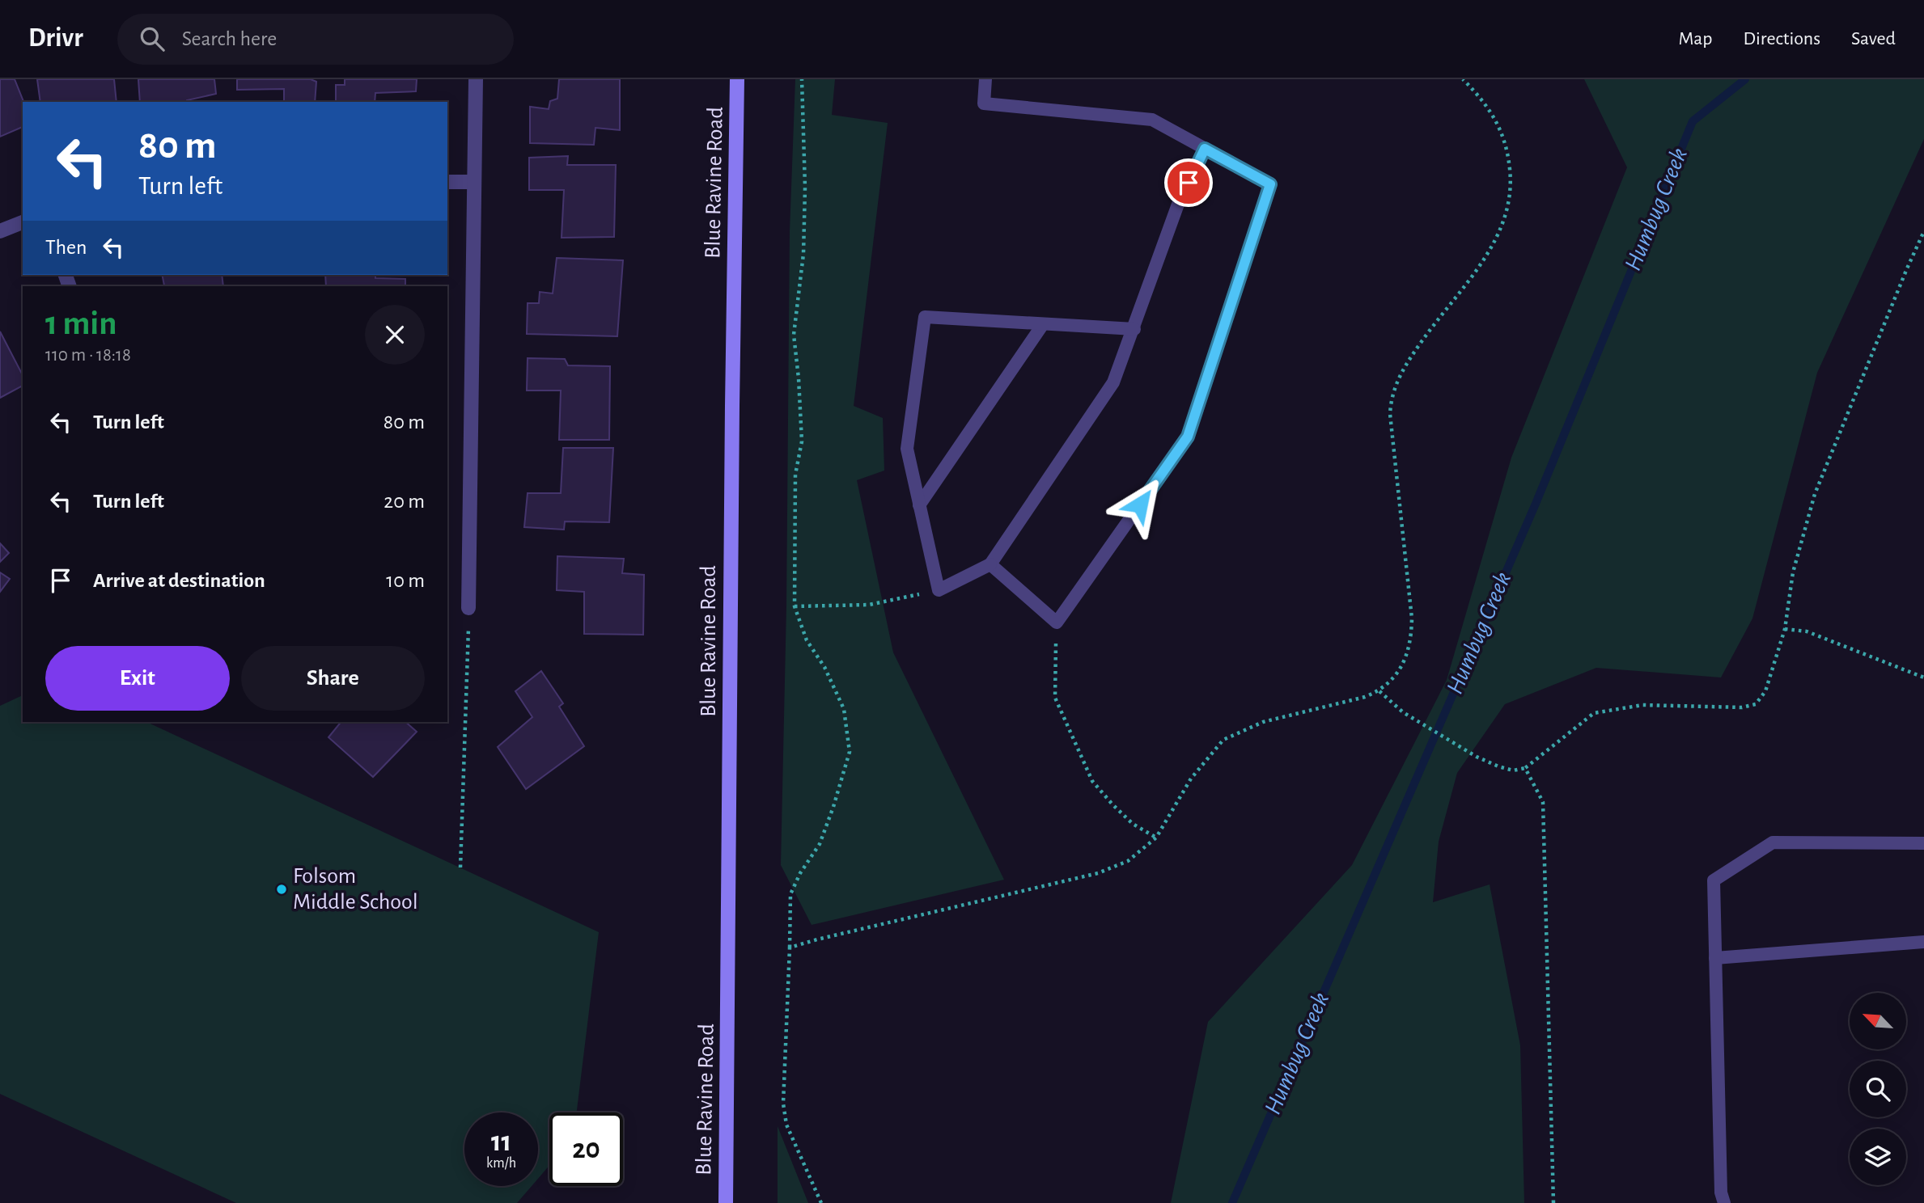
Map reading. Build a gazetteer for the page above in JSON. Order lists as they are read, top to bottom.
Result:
{
  "streets": {
    "main road": ["Blue Ravine Road"]
  },
  "water": ["Humbug Creek"],
  "places": ["Folsom Middle School"],
  "north": "top left",
  "page": {
    "header": "Drivr",
    "search": "Search here",
    "nav": ["Map", "Directions", "Saved"],
    "turn": ["80 m", "Turn left"],
    "then": "Then",
    "heading": ["1 min", "110 m · 18:18"],
    "list": [
      {
        "name": "Turn left",
        "value": "80 m"
      },
      {
        "name": "Turn left",
        "value": "20 m"
      },
      {
        "name": "Arrive at destination",
        "value": "10 m"
      }
    ],
    "buttons": ["Exit", "Share"],
    "speed": "11 km/h",
    "limit": "20"
  }
}
